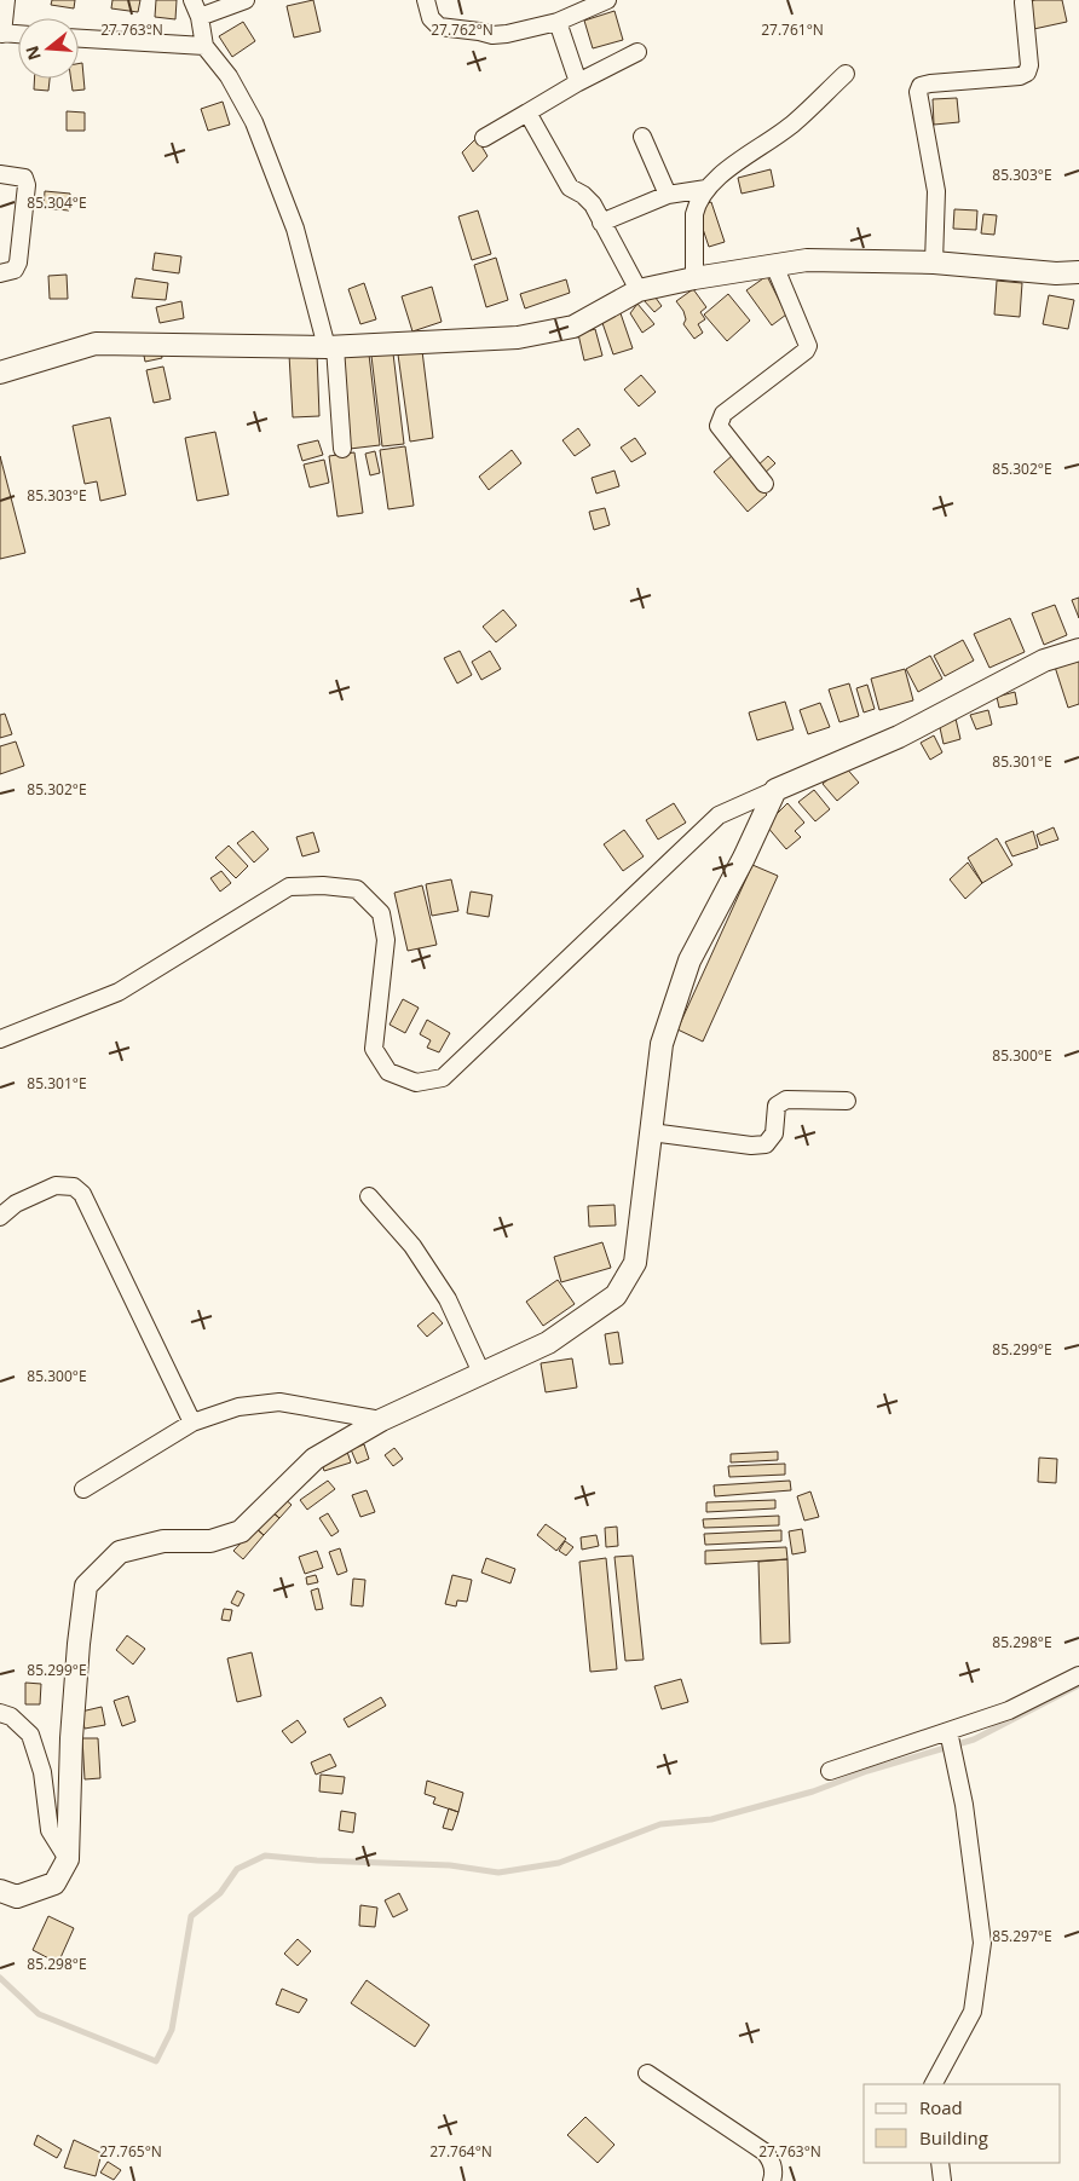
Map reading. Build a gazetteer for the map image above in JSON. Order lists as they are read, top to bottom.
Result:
{
  "legend": ["Road", "Building"],
  "north": "left",
  "coordinates": [
    "27.763°N",
    "27.762°N",
    "27.761°N",
    "85.303°E",
    "85.304°E",
    "85.302°E",
    "85.301°E",
    "85.300°E",
    "85.299°E",
    "85.298°E",
    "85.297°E",
    "27.765°N",
    "27.764°N"
  ]
}
